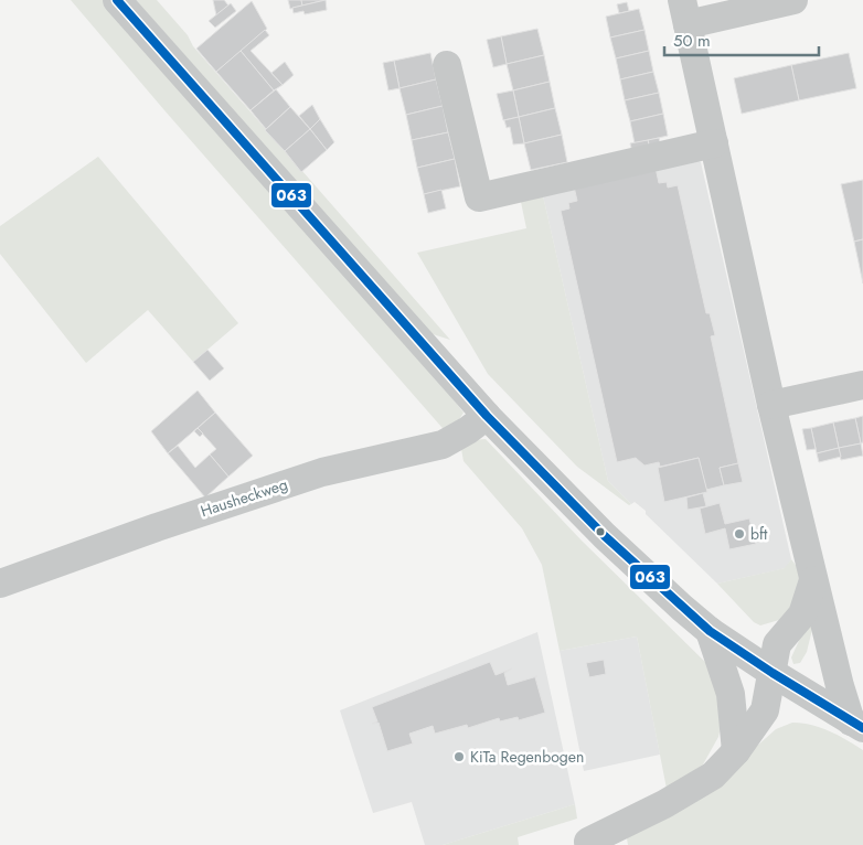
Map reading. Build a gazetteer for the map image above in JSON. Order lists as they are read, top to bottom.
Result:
{
  "streets": {
    "street": ["Hausheckweg"]
  },
  "places": ["bft", "KiTa Regenbogen"],
  "lines": ["transit line 063"],
  "scale_bar": "50 m"
}
